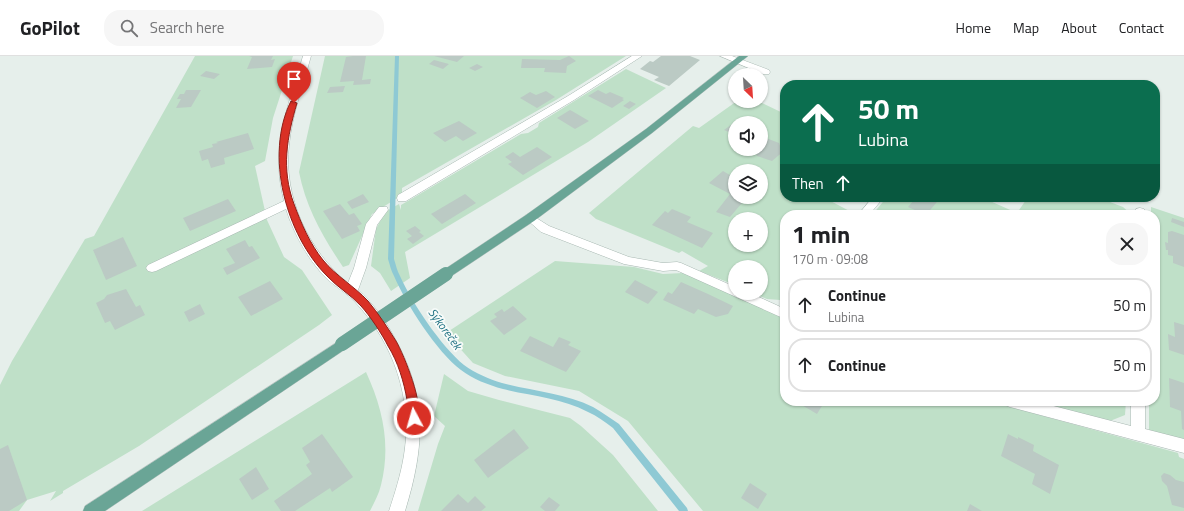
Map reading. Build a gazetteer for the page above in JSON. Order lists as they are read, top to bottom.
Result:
{
  "water": ["Sýkoreček"],
  "north": "bottom right",
  "page": {
    "header": "GoPilot",
    "search": "Search here",
    "nav": [
      "Home",
      "Map",
      "About",
      "Contact"
    ],
    "map_buttons": ["+", "−"],
    "turn": ["50 m", "Lubina"],
    "then": "Then",
    "heading": ["1 min", "170 m · 09:08"],
    "list": [
      {
        "name": "Continue",
        "note": "Lubina",
        "value": "50 m"
      },
      {
        "name": "Continue",
        "value": "50 m"
      }
    ]
  }
}
